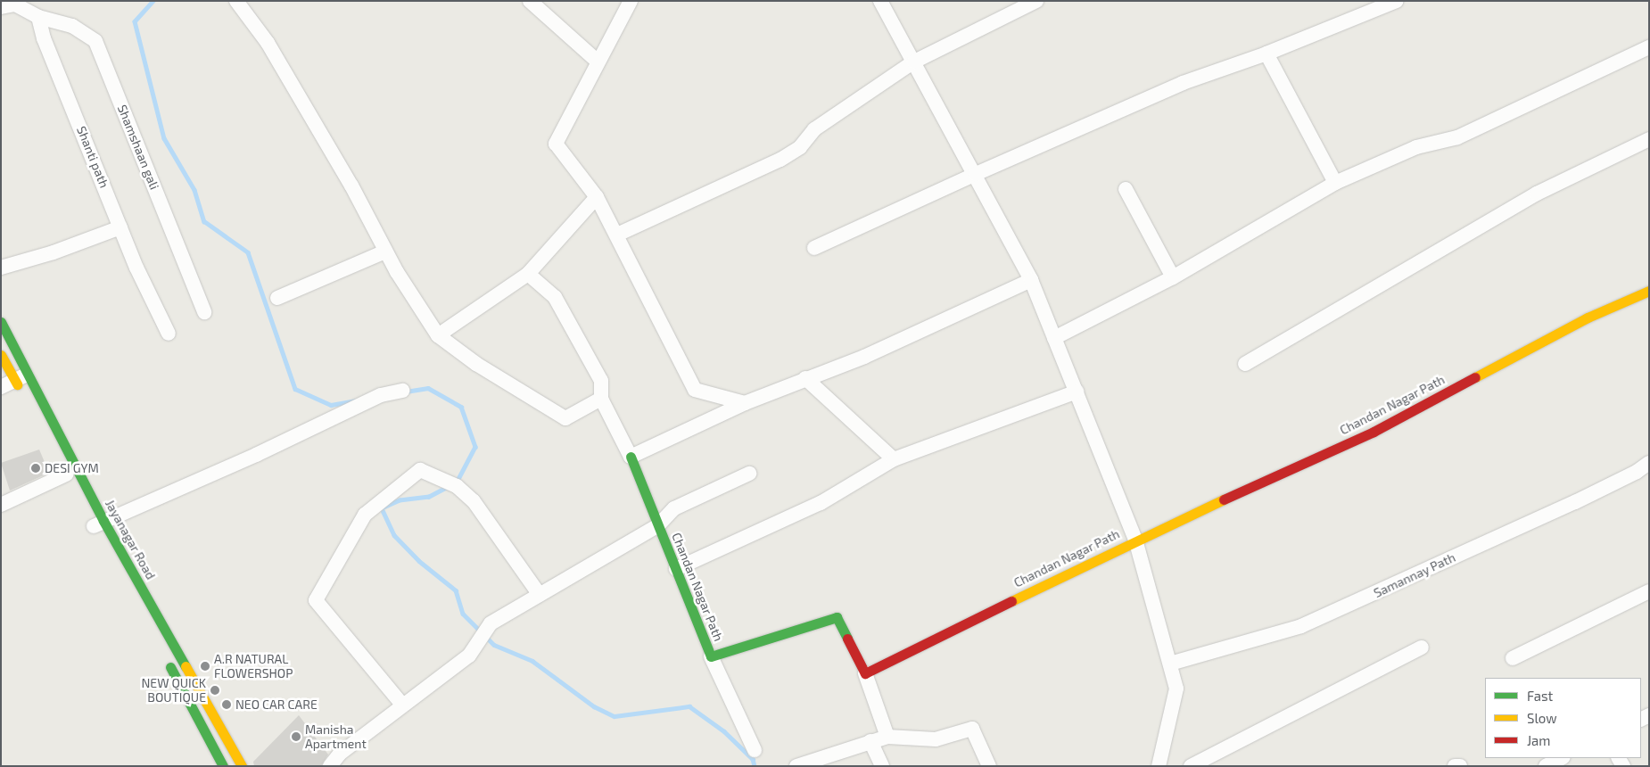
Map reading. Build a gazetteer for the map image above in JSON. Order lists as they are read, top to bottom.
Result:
{
  "streets": {
    "street": [
      "Shamshaan gali",
      "Shanti path",
      "Chandan Nagar Path",
      "Jayanagar Road",
      "Samannay Path"
    ]
  },
  "crossings": [
    ["Shamshaan gali", "Shanti path"]
  ],
  "places": [
    "DESI GYM",
    "A.R NATURAL FLOWERSHOP",
    "NEW QUICK BOUTIQUE",
    "NEO CAR CARE",
    "Manisha Apartment"
  ],
  "legend": ["Fast", "Slow", "Jam"]
}
